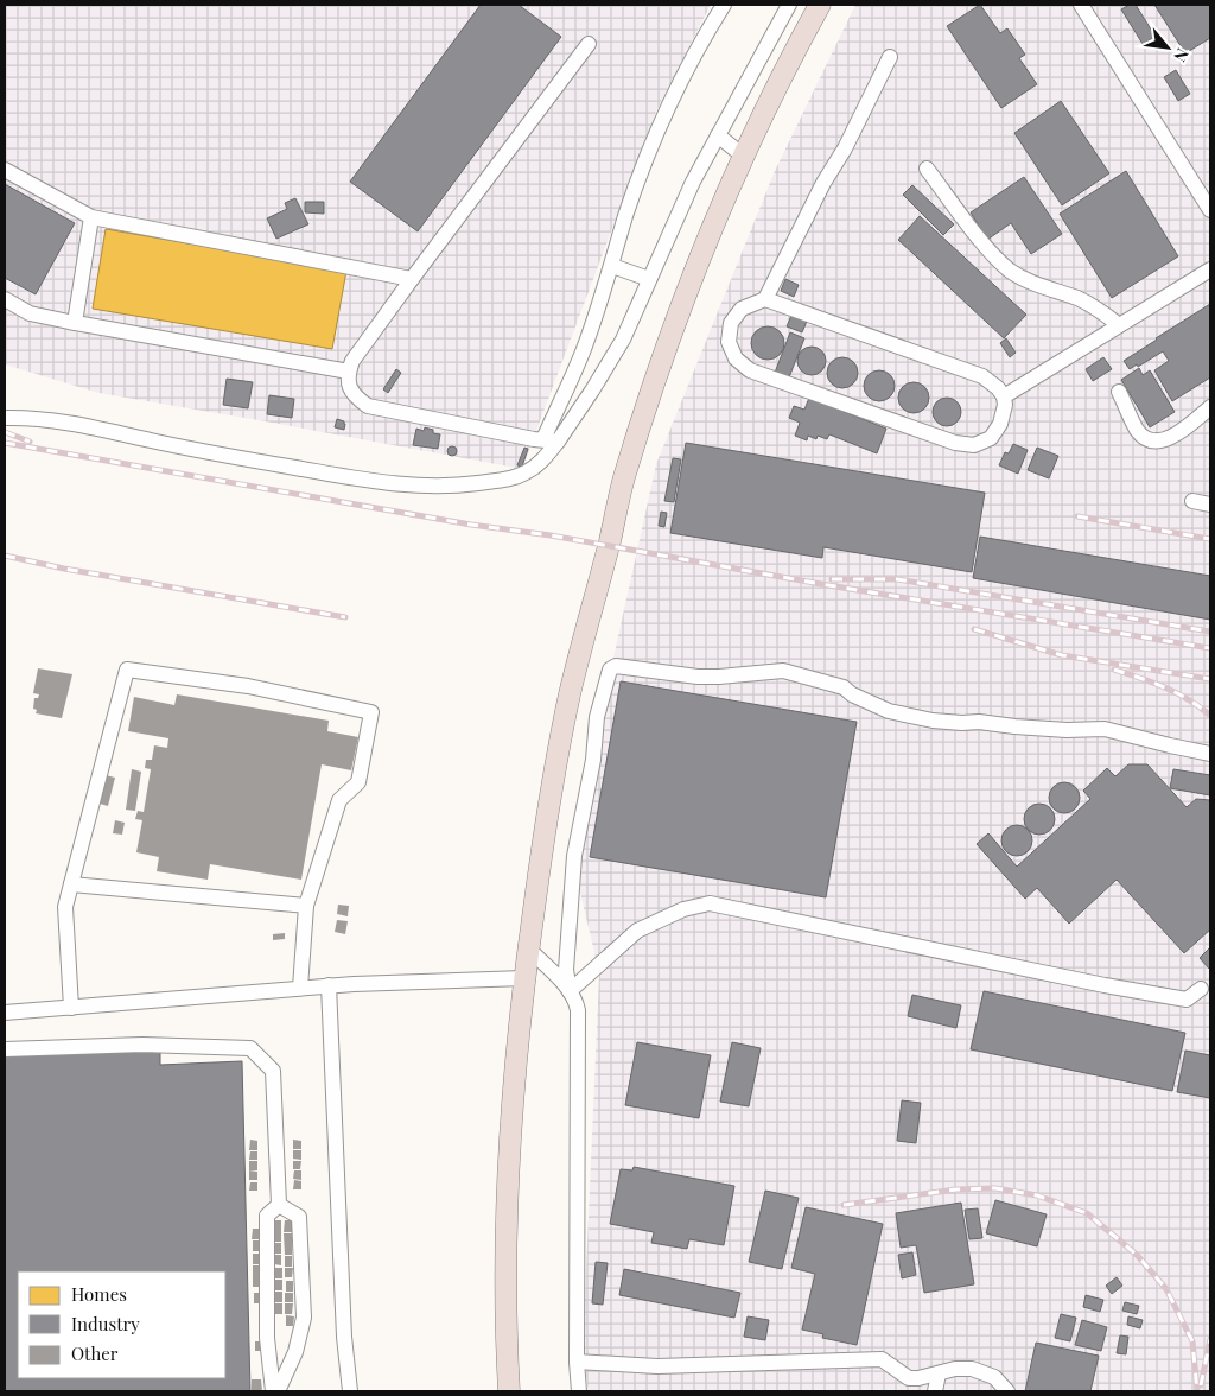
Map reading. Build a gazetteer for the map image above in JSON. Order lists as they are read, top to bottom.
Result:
{
  "legend": ["Homes", "Industry", "Other"],
  "north": "bottom right"
}
